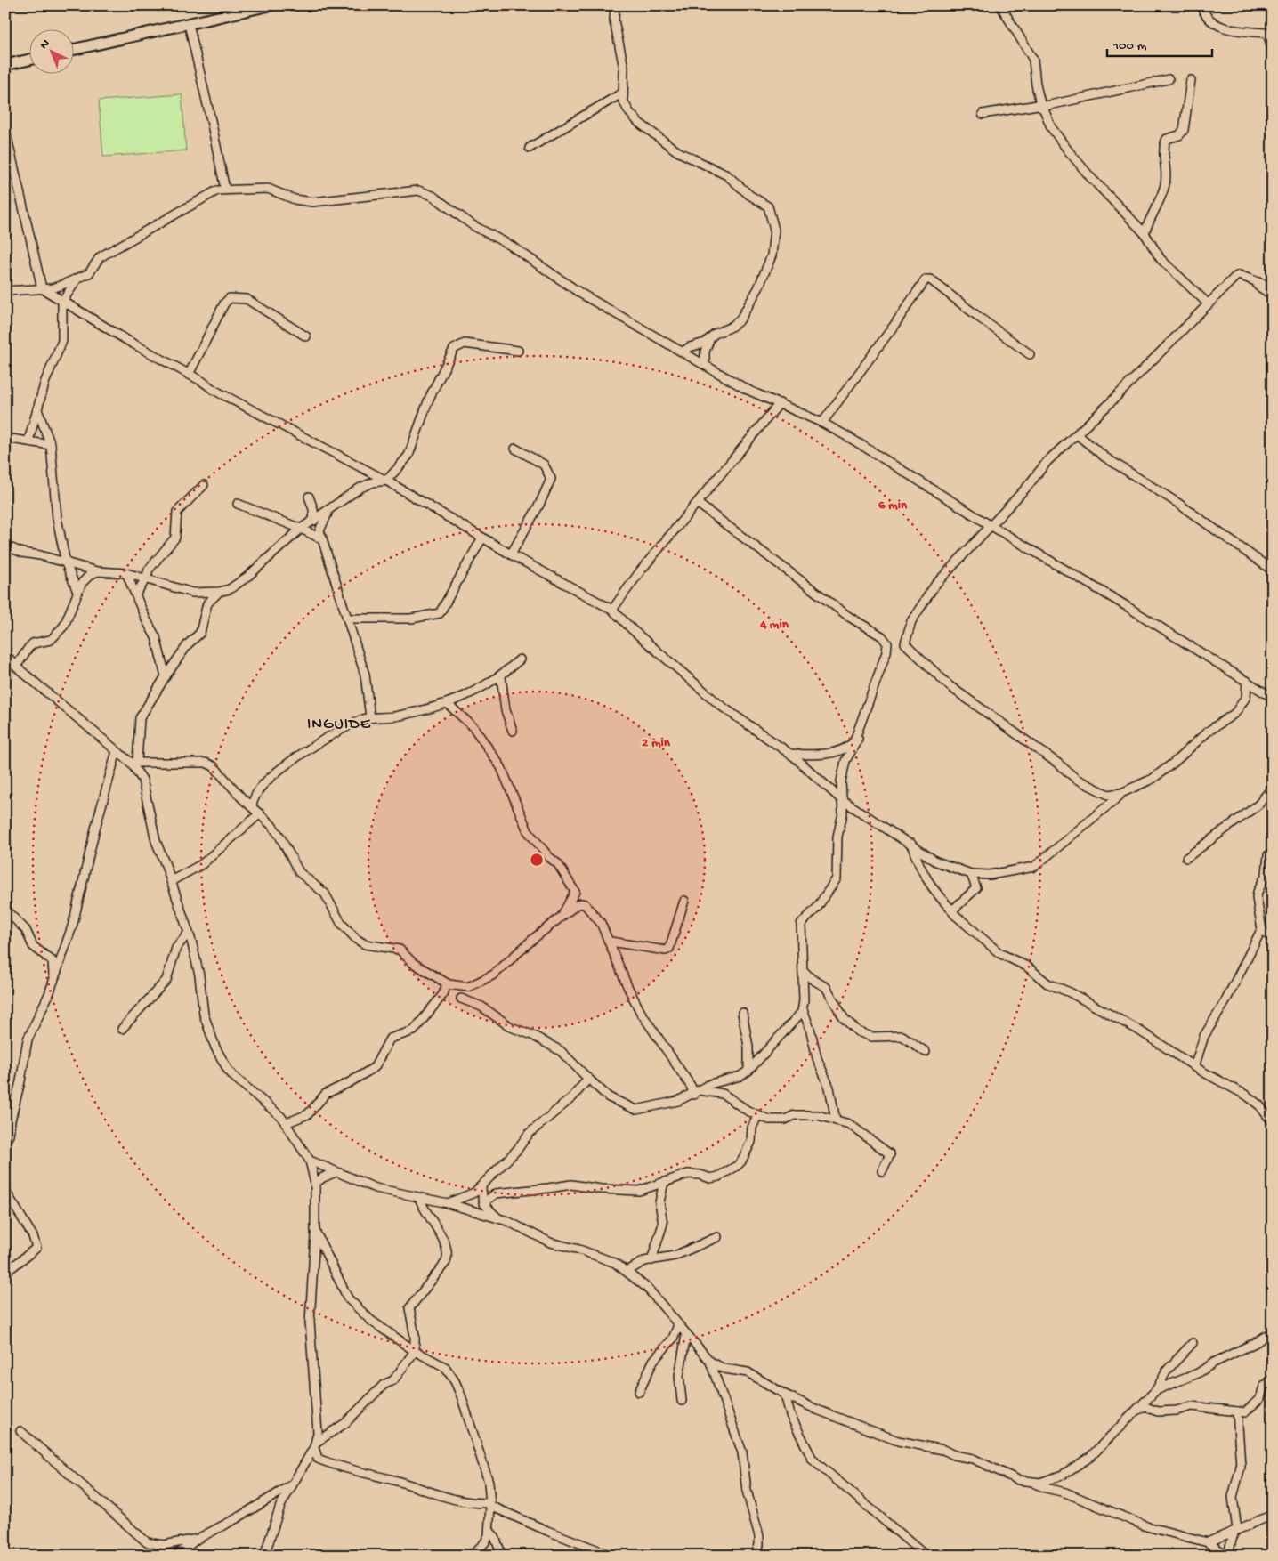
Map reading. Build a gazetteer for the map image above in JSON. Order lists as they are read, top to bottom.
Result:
{
  "districts": ["INGUIDE"],
  "scale_bar": "100 m",
  "north": "top left",
  "rings": ["6 min", "4 min", "2 min"]
}
